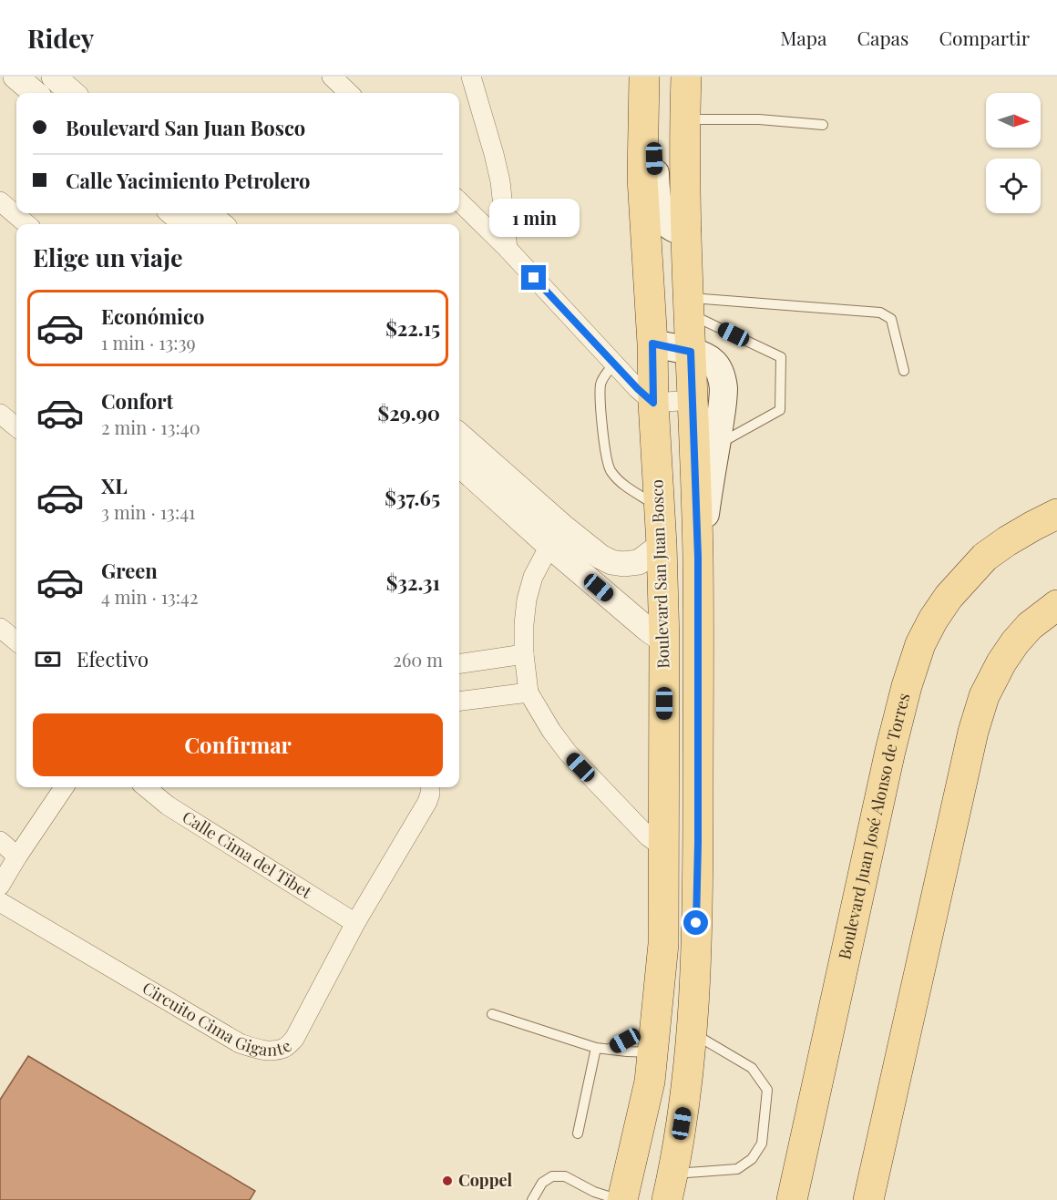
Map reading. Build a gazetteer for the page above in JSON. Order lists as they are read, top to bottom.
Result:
{
  "streets": {
    "main road": ["Boulevard San Juan Bosco", "Boulevard Juan José Alonso de Torres"],
    "street": ["Calle Cima del Tibet", "Circuito Cima Gigante"]
  },
  "crossings": [
    ["Calle Cima del Tibet", "Circuito Cima Gigante"]
  ],
  "places": ["Coppel"],
  "north": "right",
  "page": {
    "header": "Ridey",
    "nav": ["Mapa", "Capas", "Compartir"],
    "banner": ["Boulevard San Juan Bosco", "Calle Yacimiento Petrolero"],
    "bubble": "1 min",
    "heading": "Elige un viaje",
    "list": [
      {
        "name": "Económico",
        "note": "1 min · 13:39",
        "value": "$22.15"
      },
      {
        "name": "Confort",
        "note": "2 min · 13:40",
        "value": "$29.90"
      },
      {
        "name": "XL",
        "note": "3 min · 13:41",
        "value": "$37.65"
      },
      {
        "name": "Green",
        "note": "4 min · 13:42",
        "value": "$32.31"
      }
    ],
    "pay": ["Efectivo", "260 m"],
    "buttons": "Confirmar"
  }
}
